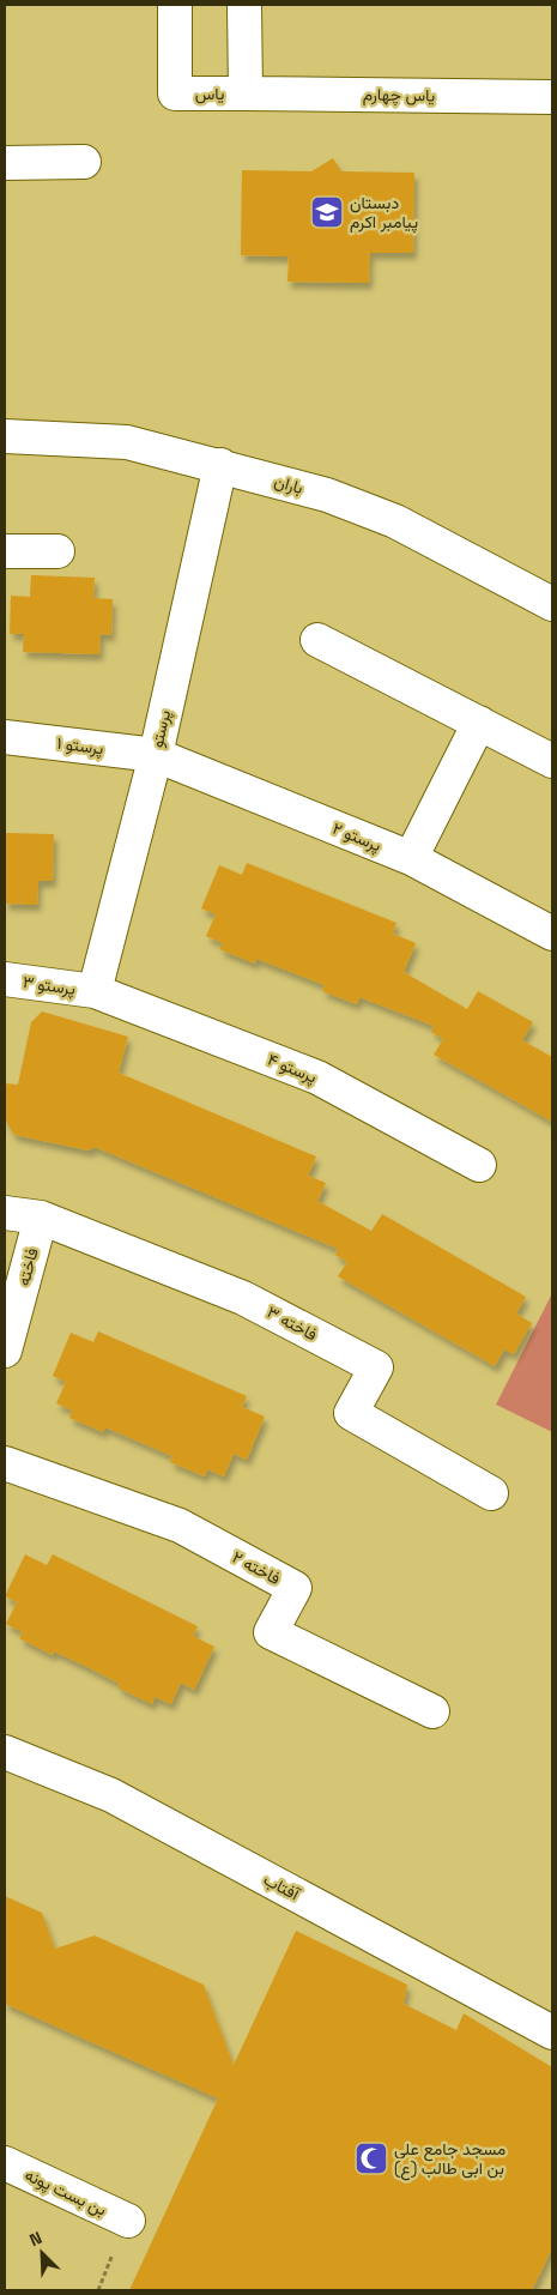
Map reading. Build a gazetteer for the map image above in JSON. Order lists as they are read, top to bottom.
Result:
{
  "streets": {
    "street": [
      "یاس",
      "یاس چهارم",
      "باران",
      "پرستو",
      "پرستو ۱",
      "پرستو ۲",
      "پرستو ۳",
      "پرستو ۴",
      "فاخته",
      "فاخته ۳",
      "فاخته ۲",
      "آفتاب",
      "بن بست پونه"
    ]
  },
  "crossings": [
    ["یاس", "یاس چهارم"],
    ["باران", "پرستو"],
    ["پرستو", "پرستو ۱"],
    ["پرستو", "پرستو ۲"],
    ["پرستو", "پرستو ۳"],
    ["پرستو", "پرستو ۴"],
    ["پرستو ۱", "پرستو ۲"],
    ["پرستو ۳", "پرستو ۴"],
    ["فاخته", "فاخته ۳"]
  ],
  "places": {
    "school or university": ["دبستان پیامبر اکرم"],
    "mosque": ["مسجد جامع علی بن ابی طالب (ع)"]
  },
  "north": "top left"
}
